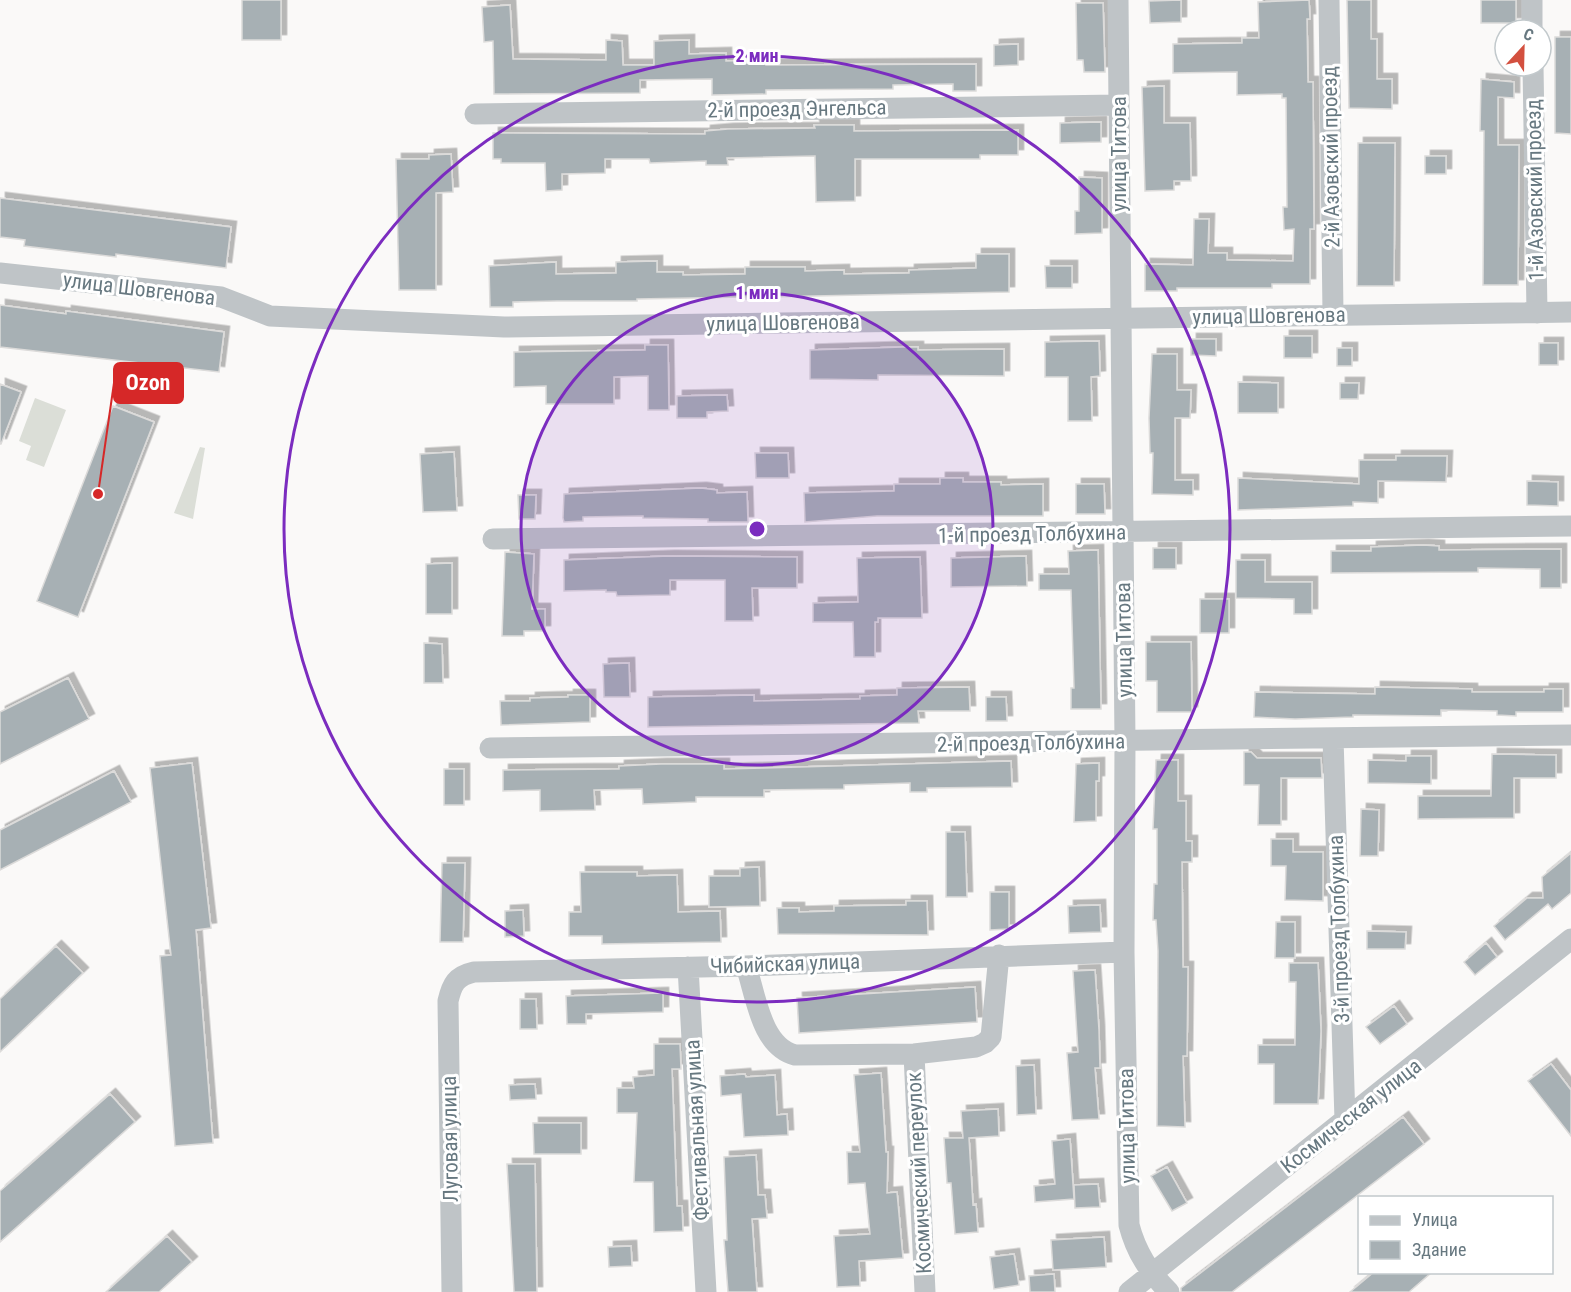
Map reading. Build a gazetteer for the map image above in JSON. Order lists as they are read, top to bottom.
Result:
{
  "streets": {
    "street": [
      "2-й проезд Энгельса",
      "улица Титова",
      "2-й Азовский проезд",
      "1-й Азовский проезд",
      "улица Шовгенова",
      "1-й проезд Толбухина",
      "2-й проезд Толбухина",
      "3-й проезд Толбухина",
      "Чибийская улица",
      "Космическая улица",
      "Фестивальная улица",
      "Луговая улица",
      "Космический переулок"
    ]
  },
  "crossings": [
    ["2-й проезд Энгельса", "улица Титова"],
    ["улица Титова", "улица Шовгенова"],
    ["улица Титова", "1-й проезд Толбухина"],
    ["улица Титова", "2-й проезд Толбухина"],
    ["улица Титова", "Чибийская улица"],
    ["улица Титова", "Космическая улица"],
    ["2-й Азовский проезд", "улица Шовгенова"],
    ["1-й Азовский проезд", "улица Шовгенова"],
    ["2-й проезд Толбухина", "3-й проезд Толбухина"],
    ["3-й проезд Толбухина", "Космическая улица"],
    ["Чибийская улица", "Фестивальная улица"],
    ["Чибийская улица", "Луговая улица"],
    ["Чибийская улица", "Космический переулок"]
  ],
  "places": ["Ozon"],
  "legend": ["Улица", "Здание"],
  "north": "top",
  "rings": ["2 мин", "1 мин"]
}
